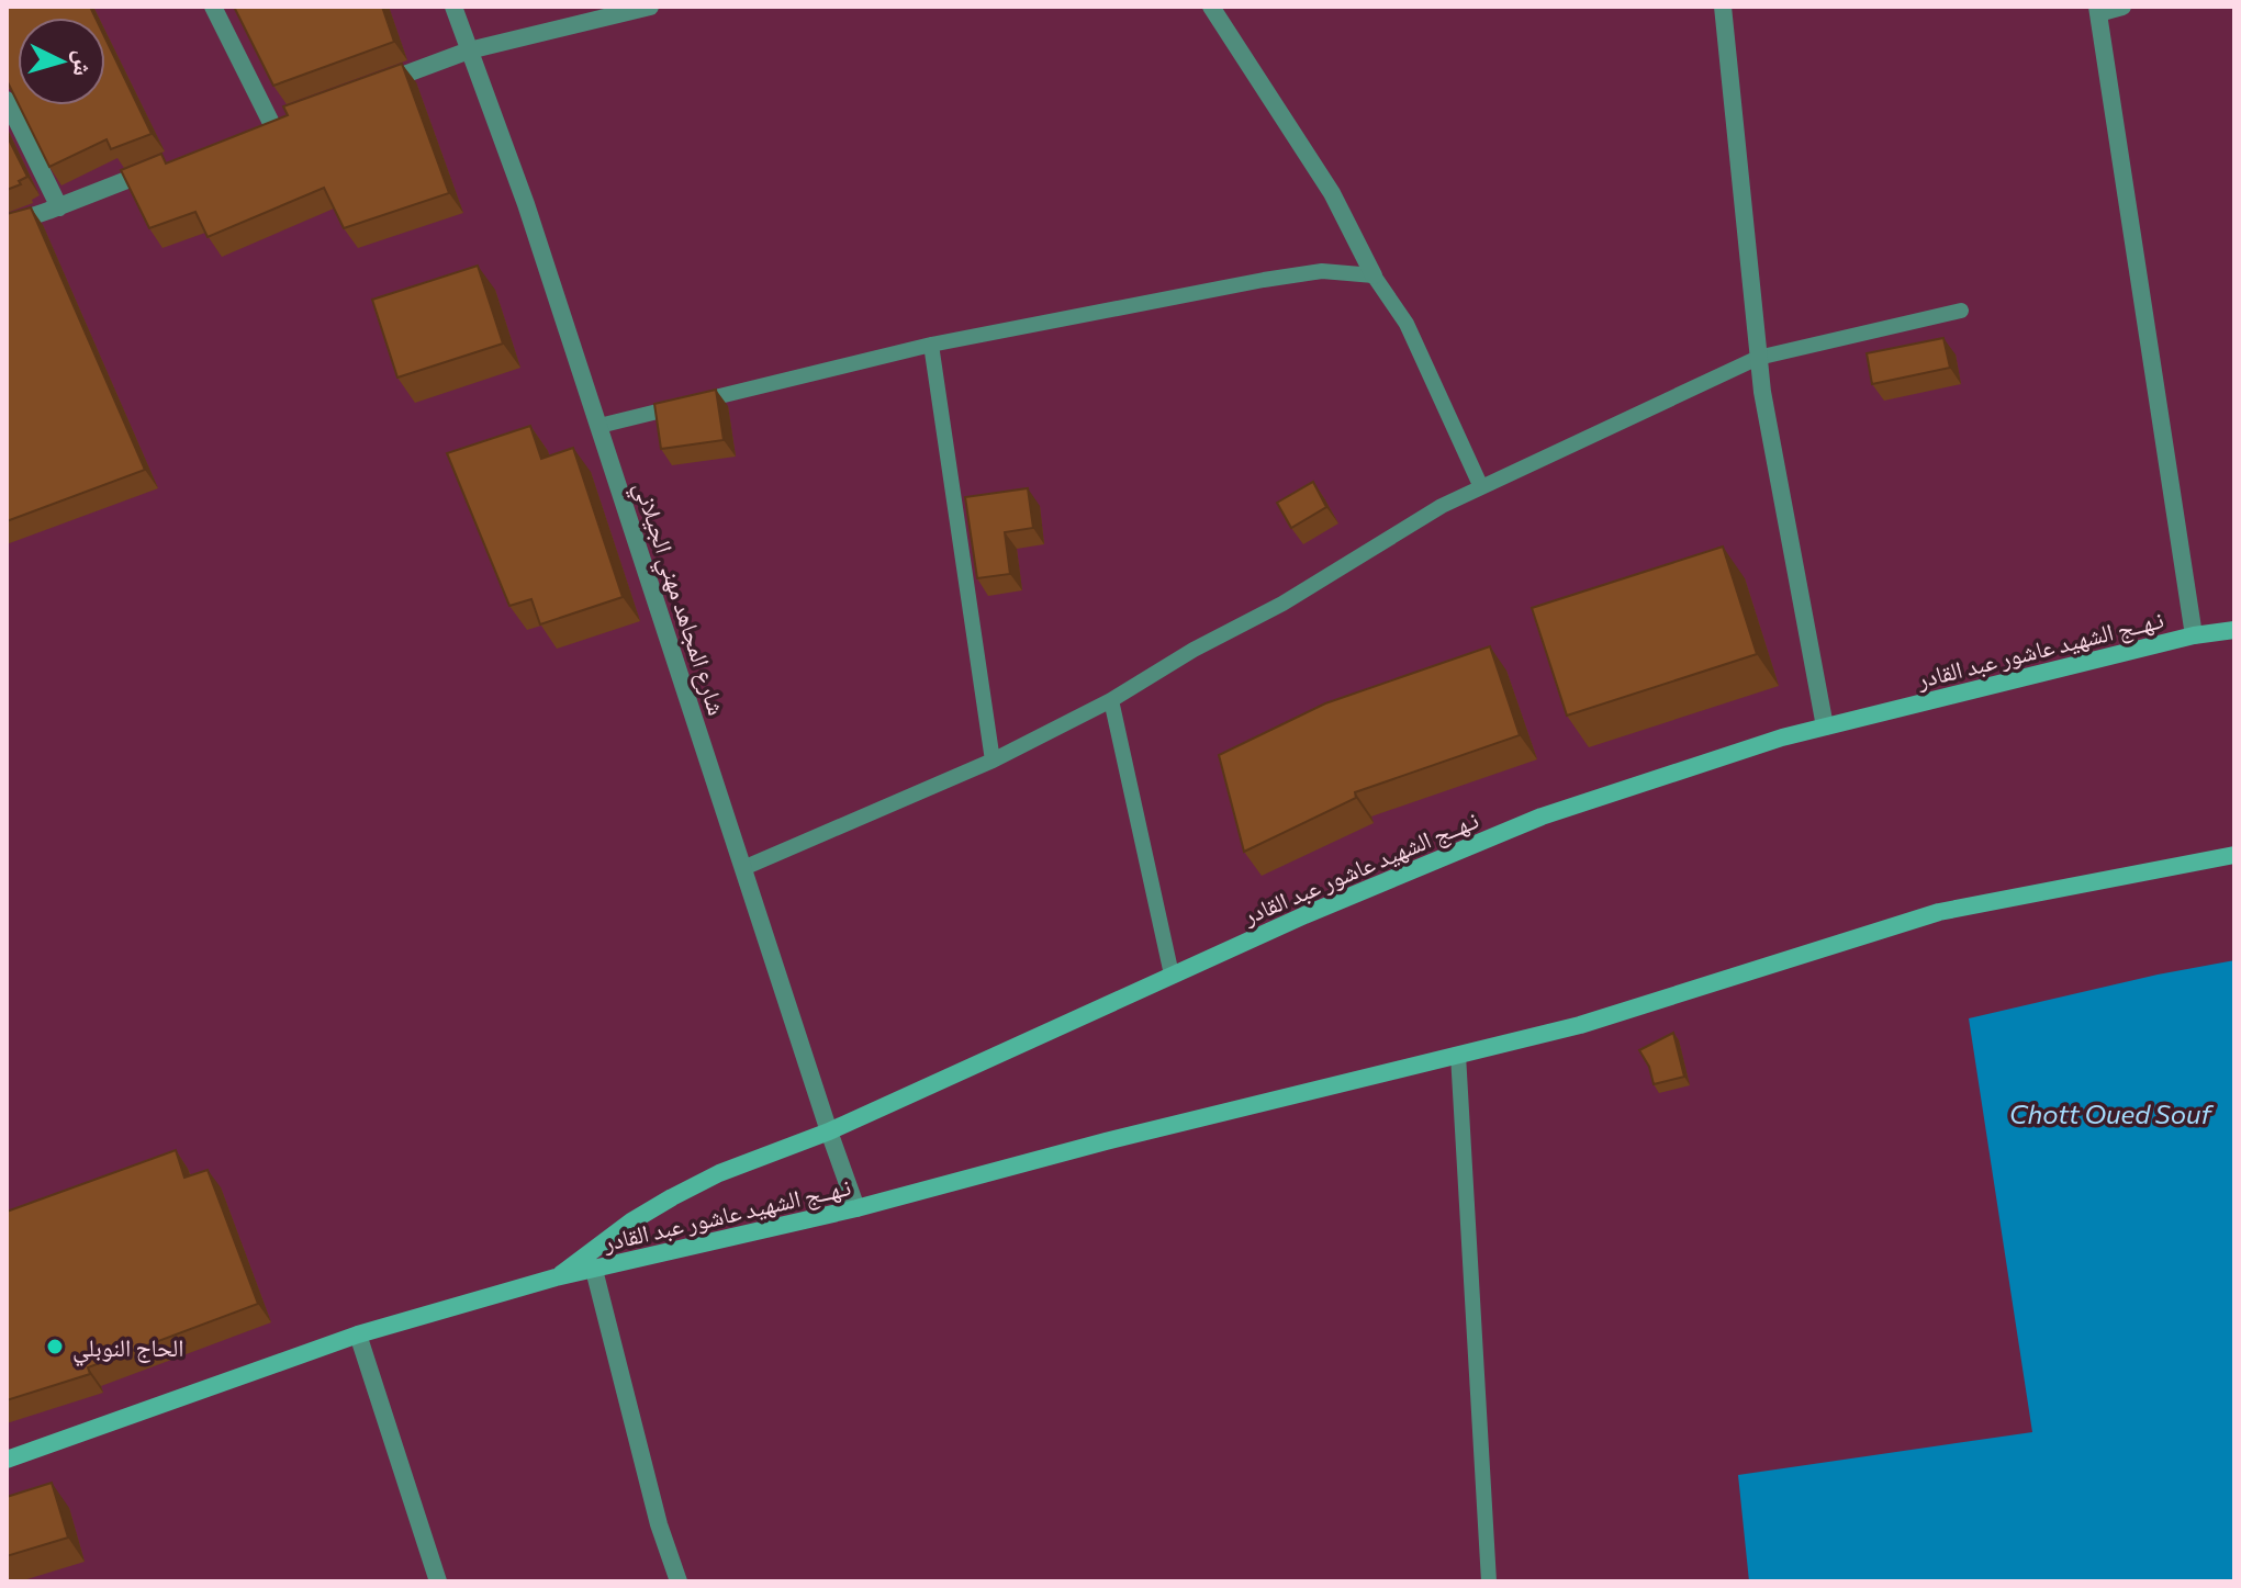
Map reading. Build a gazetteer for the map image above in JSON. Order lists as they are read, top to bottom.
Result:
{
  "streets": {
    "main road": ["نـهــج الشهيد عاشور عبد القادر"],
    "street": ["شارع المجاهد مهني الجيلاني"]
  },
  "crossings": [
    ["شارع المجاهد مهني الجيلاني", "نـهــج الشهيد عاشور عبد القادر"]
  ],
  "water": ["Chott Oued Souf"],
  "places": ["الحاج النوبلي"],
  "north": "right"
}
